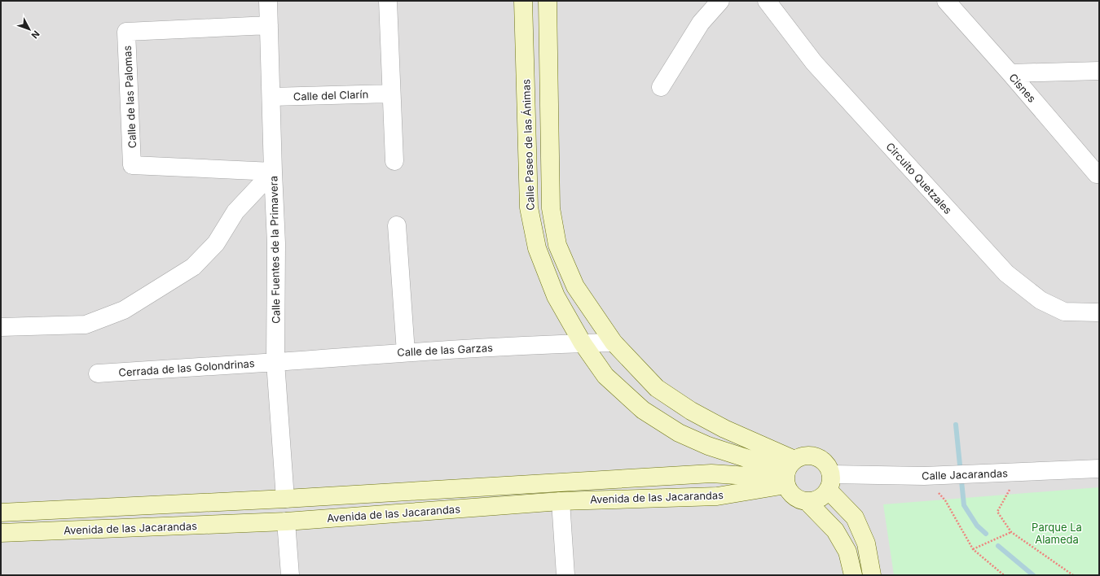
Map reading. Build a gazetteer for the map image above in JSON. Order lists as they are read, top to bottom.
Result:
{
  "streets": {
    "street": [
      "Cisnes",
      "Calle del Clarín",
      "Calle de las Palomas",
      "Calle Paseo de las Ánimas",
      "Circuito Quetzales",
      "Calle Fuentes de la Primavera",
      "Calle de las Garzas",
      "Cerrada de las Golondrinas",
      "Calle Jacarandas",
      "Avenida de las Jacarandas"
    ]
  },
  "crossings": [
    ["Calle del Clarín", "Calle Fuentes de la Primavera"],
    ["Calle de las Palomas", "Calle Fuentes de la Primavera"],
    ["Calle Paseo de las Ánimas", "Calle de las Garzas"],
    ["Calle Paseo de las Ánimas", "Calle Jacarandas"],
    ["Calle Paseo de las Ánimas", "Avenida de las Jacarandas"],
    ["Calle Fuentes de la Primavera", "Calle de las Garzas"],
    ["Calle Fuentes de la Primavera", "Cerrada de las Golondrinas"],
    ["Calle Fuentes de la Primavera", "Avenida de las Jacarandas"],
    ["Calle de las Garzas", "Cerrada de las Golondrinas"],
    ["Calle Jacarandas", "Avenida de las Jacarandas"]
  ],
  "parks": ["Parque La Alameda"],
  "north": "bottom right"
}
